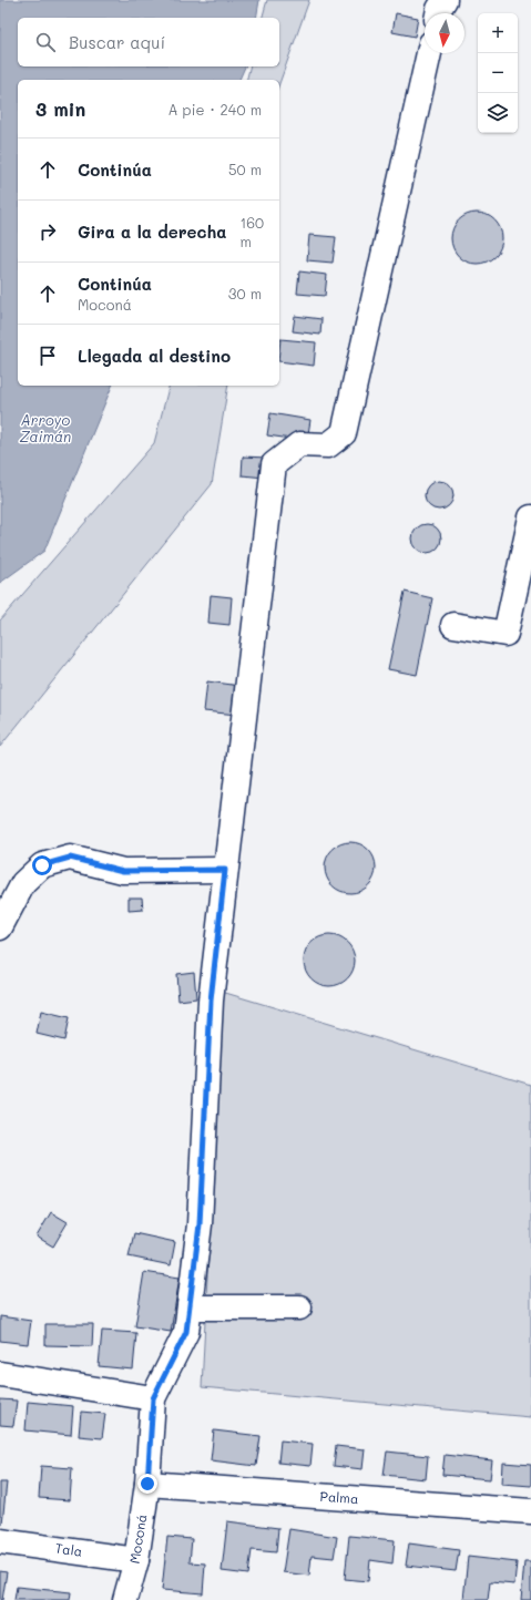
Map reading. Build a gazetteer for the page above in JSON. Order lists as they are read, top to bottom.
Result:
{
  "streets": {
    "street": ["Palma", "Moconá", "Tala"]
  },
  "crossings": [
    ["Palma", "Moconá"],
    ["Moconá", "Tala"]
  ],
  "water": ["Arroyo Zaimán"],
  "north": "bottom",
  "page": {
    "map_buttons": ["+", "−"],
    "search": "Buscar aquí",
    "heading": ["3 min", "A pie · 240 m"],
    "list": [
      ["Continúa", "50 m"],
      ["Gira a la derecha", "160 m"],
      ["Continúa", "Moconá", "30 m"],
      "Llegada al destino"
    ]
  }
}
